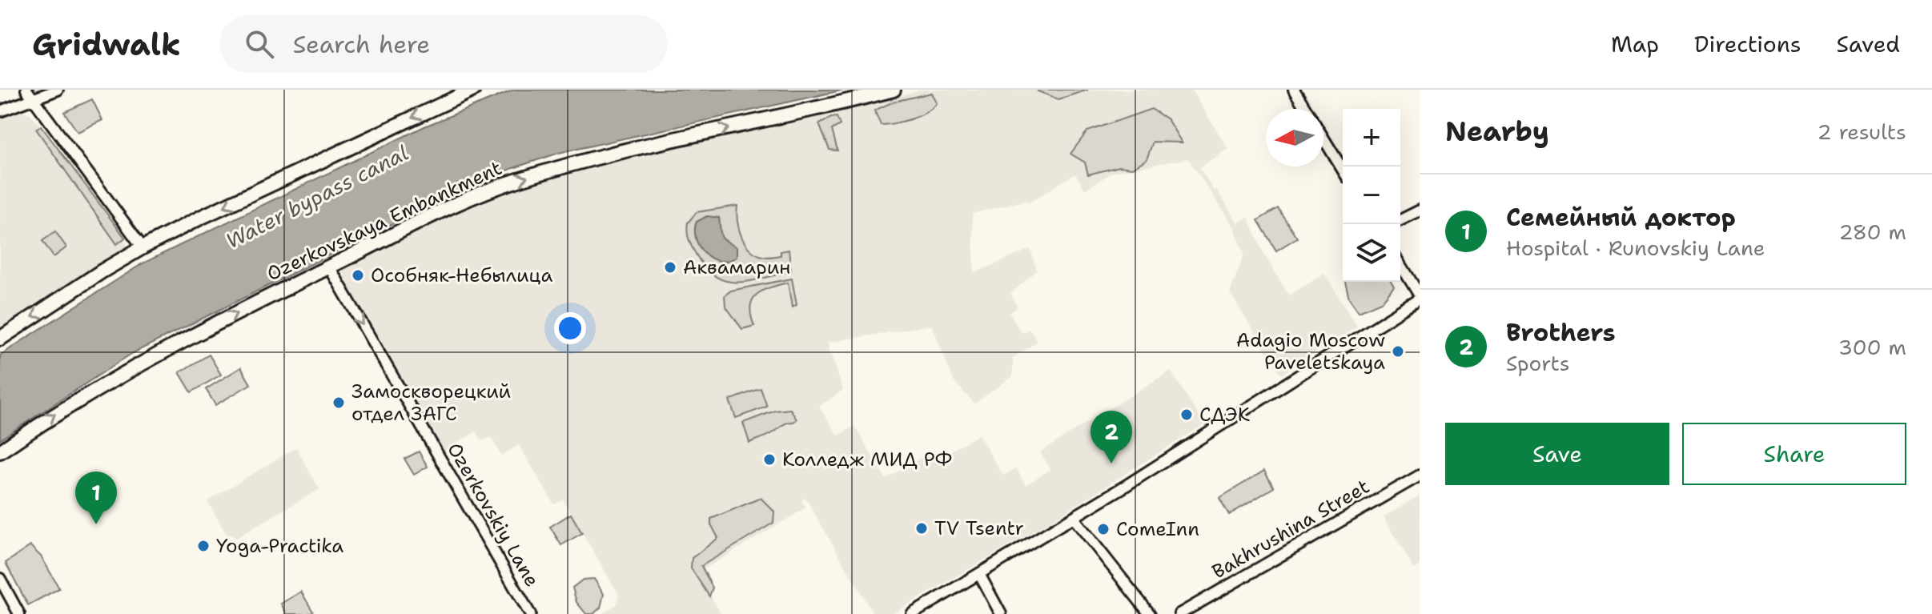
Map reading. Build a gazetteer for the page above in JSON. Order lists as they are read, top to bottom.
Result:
{
  "streets": {
    "street": ["Ozerkovskaya Embankment", "Ozerkovskiy Lane", "Bakhrushina Street"]
  },
  "crossings": [
    ["Ozerkovskaya Embankment", "Ozerkovskiy Lane"]
  ],
  "one_way": ["Ozerkovskiy Lane"],
  "water": ["Water bypass canal"],
  "places": [
    "Аквамарин",
    "Особняк-Небылица",
    "Adagio Moscow Paveletskaya",
    "Замоскворецкий отдел ЗАГС",
    "СДЭК",
    "Колледж МИД РФ",
    "TV Tsentr",
    "ComeInn",
    "Yoga-Practika"
  ],
  "north": "left",
  "page": {
    "header": "Gridwalk",
    "search": "Search here",
    "nav": ["Map", "Directions", "Saved"],
    "heading": ["Nearby", "2 results"],
    "map_buttons": ["+", "−"],
    "list": [
      {
        "mark": "1",
        "name": "Семейный доктор",
        "note": "Hospital · Runovskiy Lane",
        "value": "280 m"
      },
      {
        "mark": "2",
        "name": "Brothers",
        "note": "Sports",
        "value": "300 m"
      }
    ],
    "buttons": ["Save", "Share"],
    "pins": ["2", "1"]
  }
}
